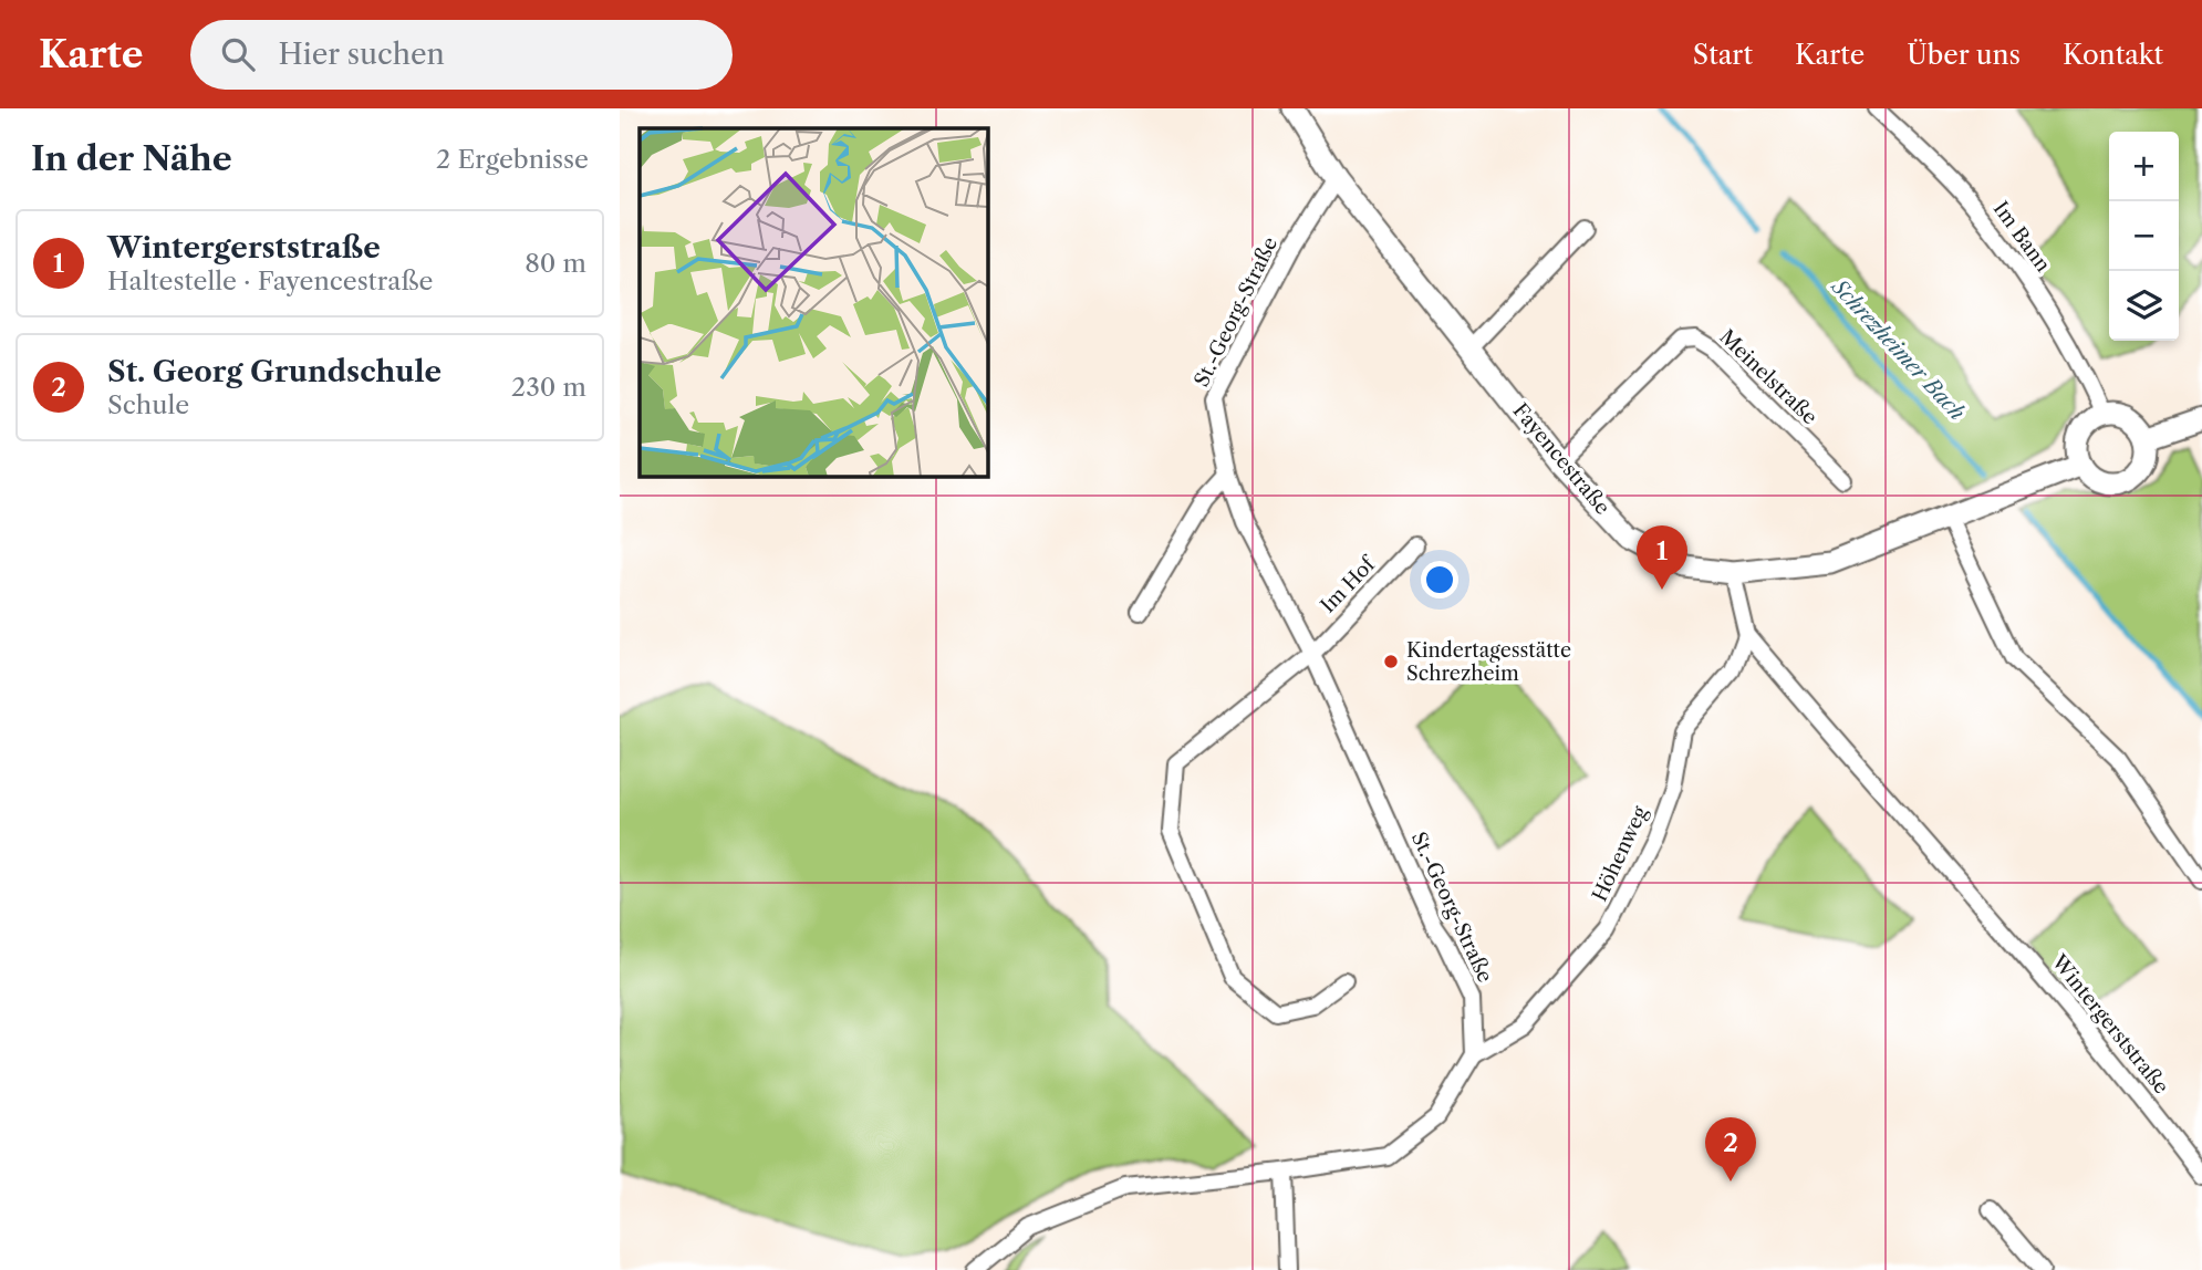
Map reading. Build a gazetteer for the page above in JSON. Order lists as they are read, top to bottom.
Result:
{
  "streets": {
    "street": [
      "Im Bann",
      "St.-Georg-Straße",
      "Meinelstraße",
      "Fayencestraße",
      "Im Hof",
      "Höhenweg",
      "Wintergerststraße"
    ]
  },
  "crossings": [
    ["Im Bann", "Fayencestraße"],
    ["St.-Georg-Straße", "Fayencestraße"],
    ["St.-Georg-Straße", "Im Hof"],
    ["St.-Georg-Straße", "Höhenweg"],
    ["Meinelstraße", "Fayencestraße"],
    ["Fayencestraße", "Wintergerststraße"],
    ["Höhenweg", "Wintergerststraße"]
  ],
  "water": ["Schrezheimer Bach"],
  "places": ["Kindertagesstätte Schrezheim"],
  "page": {
    "header": "Karte",
    "search": "Hier suchen",
    "nav": [
      "Start",
      "Karte",
      "Über uns",
      "Kontakt"
    ],
    "heading": ["In der Nähe", "2 Ergebnisse"],
    "map_buttons": ["+", "−"],
    "list": [
      {
        "mark": "1",
        "name": "Wintergerststraße",
        "note": "Haltestelle · Fayencestraße",
        "value": "80 m"
      },
      {
        "mark": "2",
        "name": "St. Georg Grundschule",
        "note": "Schule",
        "value": "230 m"
      }
    ],
    "pins": ["1", "2"]
  }
}
